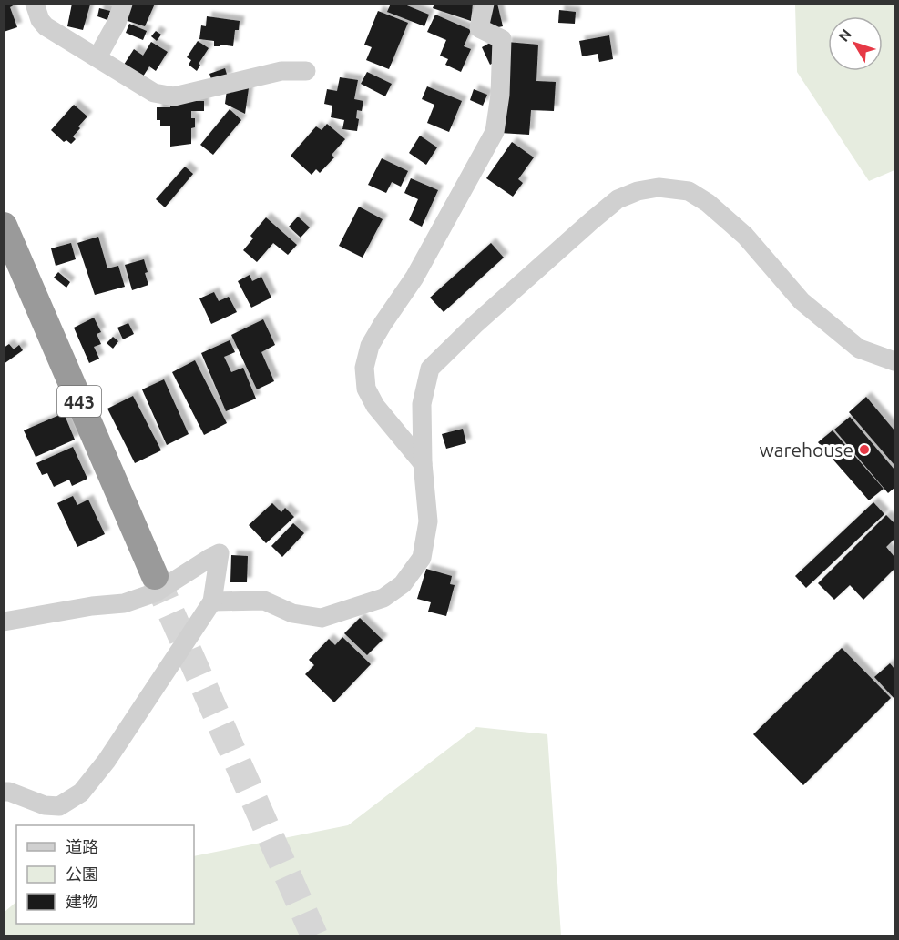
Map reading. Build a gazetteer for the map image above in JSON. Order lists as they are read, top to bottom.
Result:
{
  "streets": {
    "highway": ["443"]
  },
  "places": ["warehouse"],
  "legend": ["道路", "公園", "建物"],
  "north": "top left"
}
